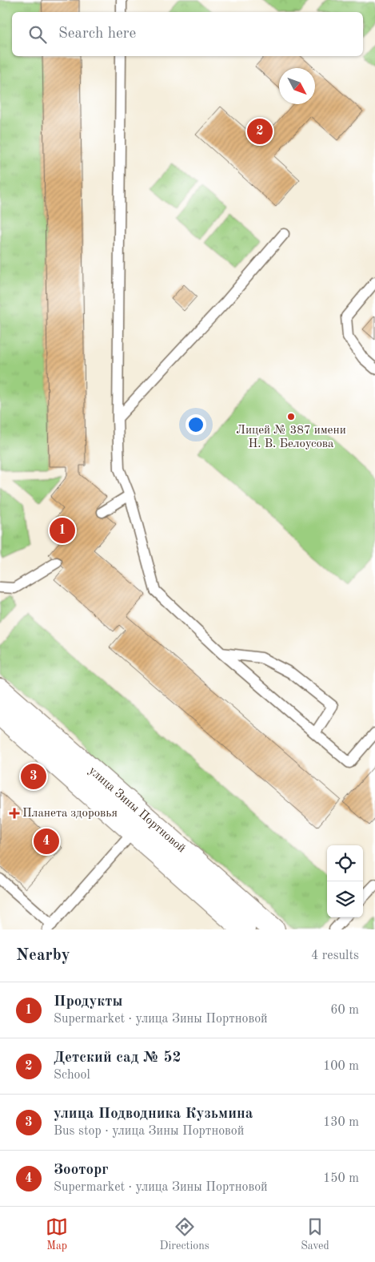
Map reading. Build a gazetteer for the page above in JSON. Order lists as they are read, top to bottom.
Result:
{
  "streets": {
    "main road": ["улица Зины Портновой"]
  },
  "places": {
    "other": ["Лицей № 387 имени Н. В. Белоусова"],
    "health": ["Планета здоровья"]
  },
  "north": "bottom right",
  "page": {
    "search": "Search here",
    "pins": [
      "2",
      "1",
      "3",
      "4"
    ],
    "heading": ["Nearby", "4 results"],
    "list": [
      {
        "mark": "1",
        "name": "Продукты",
        "note": "Supermarket · улица Зины Портновой",
        "value": "60 m"
      },
      {
        "mark": "2",
        "name": "Детский сад № 52",
        "note": "School",
        "value": "100 m"
      },
      {
        "mark": "3",
        "name": "улица Подводника Кузьмина",
        "note": "Bus stop · улица Зины Портновой",
        "value": "130 m"
      },
      {
        "mark": "4",
        "name": "Зооторг",
        "note": "Supermarket · улица Зины Портновой",
        "value": "150 m"
      }
    ],
    "nav": ["Map", "Directions", "Saved"]
  }
}
